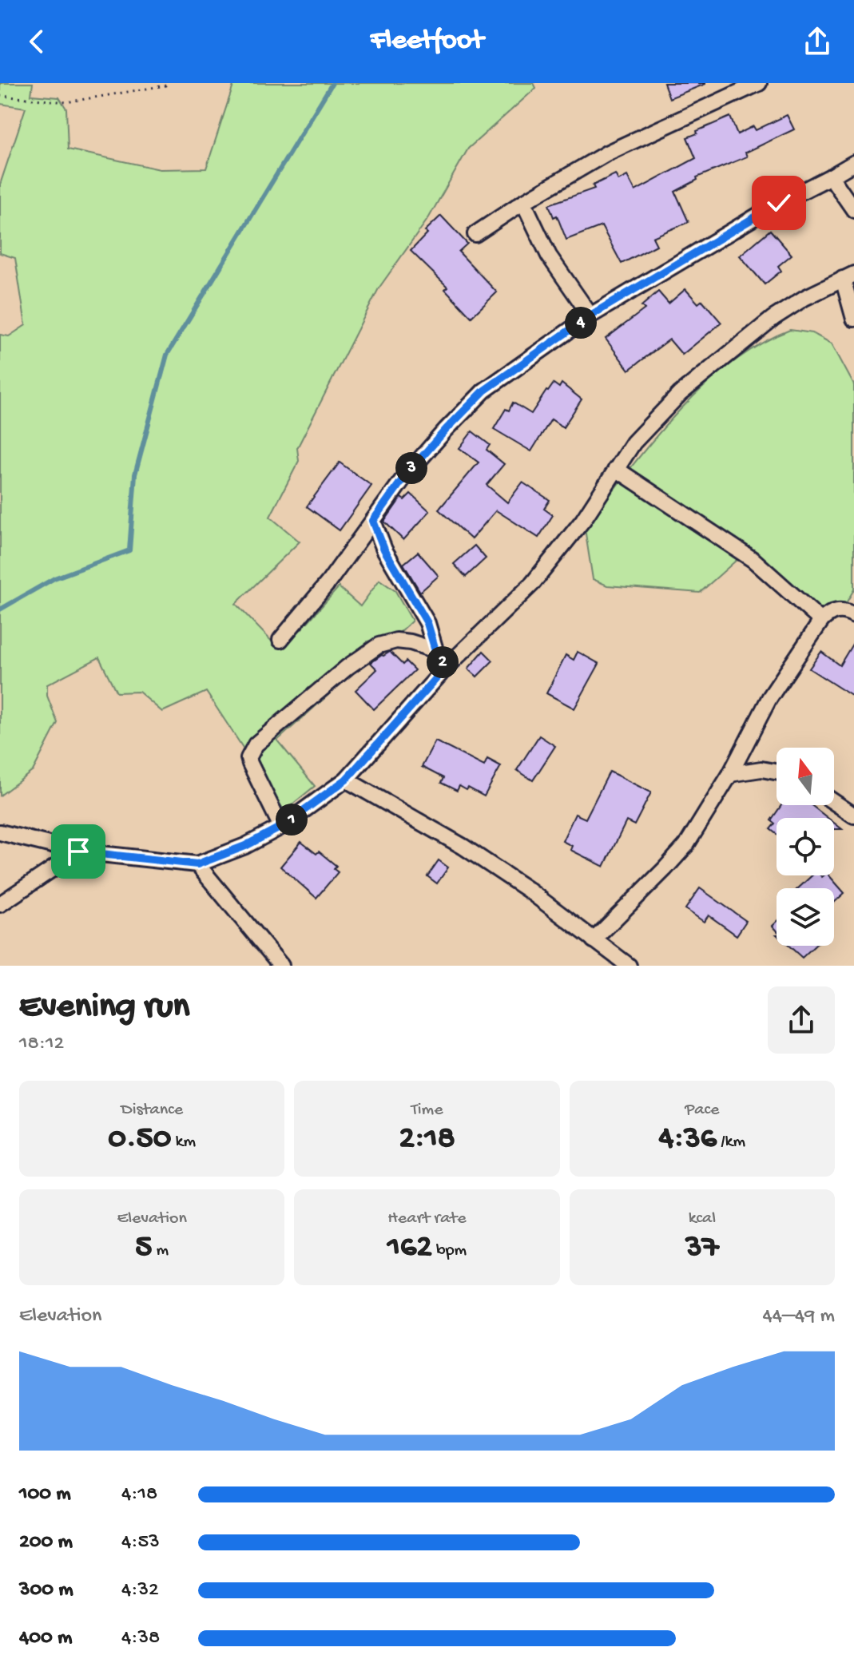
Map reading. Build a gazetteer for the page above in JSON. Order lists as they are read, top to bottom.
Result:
{
  "north": "top",
  "page": {
    "header": "Fleetfoot",
    "pins": [
      "4",
      "3",
      "2",
      "1"
    ],
    "heading": ["Evening run", "18:12"],
    "stats": [
      ["Distance", "0.50 km"],
      ["Time", "2:18"],
      ["Pace", "4:36 /km"],
      ["Elevation", "5 m"],
      ["Heart rate", "162 bpm"],
      ["kcal", "37"]
    ],
    "chart": ["Elevation", "44–49 m"],
    "list": [
      {
        "name": "100 m",
        "note": "4:18"
      },
      {
        "name": "200 m",
        "note": "4:53"
      },
      {
        "name": "300 m",
        "note": "4:32"
      },
      {
        "name": "400 m",
        "note": "4:38"
      }
    ]
  }
}
